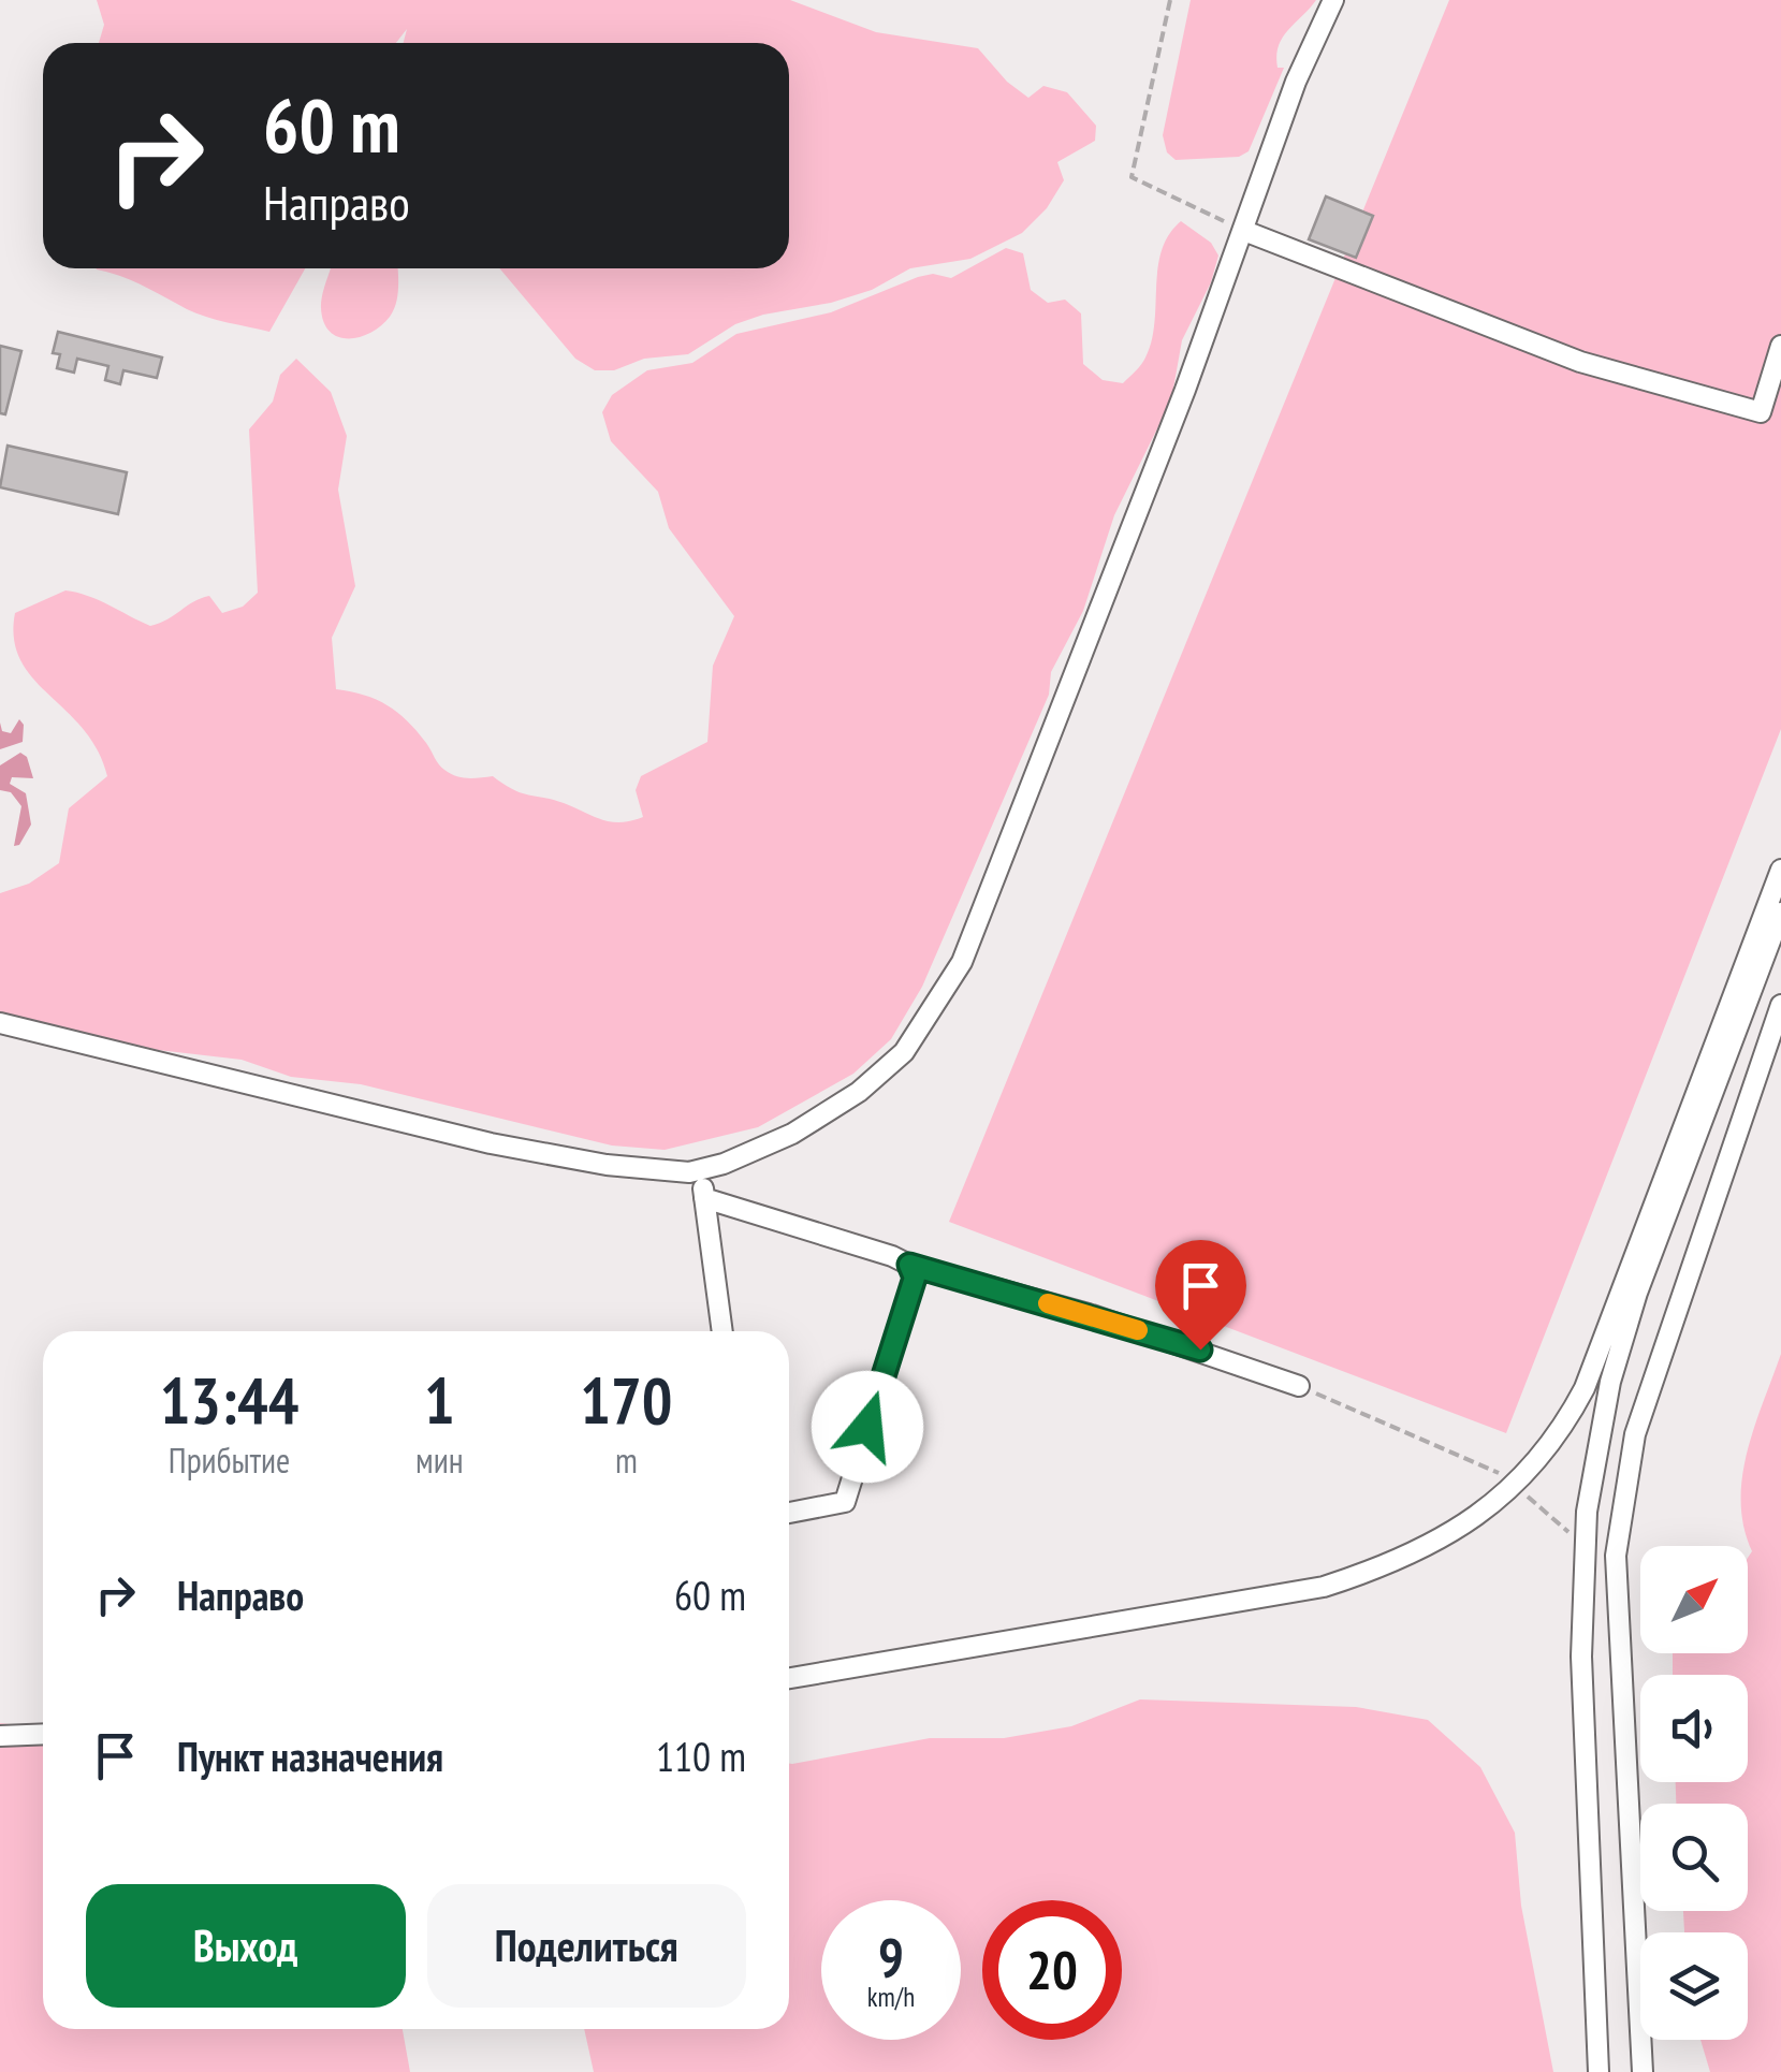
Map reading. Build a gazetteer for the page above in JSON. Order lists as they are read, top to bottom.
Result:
{
  "north": "top right",
  "page": {
    "turn": ["60 m", "Направо"],
    "eta": [
      "13:44",
      "Прибытие",
      "1",
      "мин",
      "170",
      "m"
    ],
    "list": [
      {
        "name": "Направо",
        "value": "60 m"
      },
      {
        "name": "Пункт назначения",
        "value": "110 m"
      }
    ],
    "buttons": ["Выход", "Поделиться"],
    "speed": "9 km/h",
    "limit": "20"
  }
}
